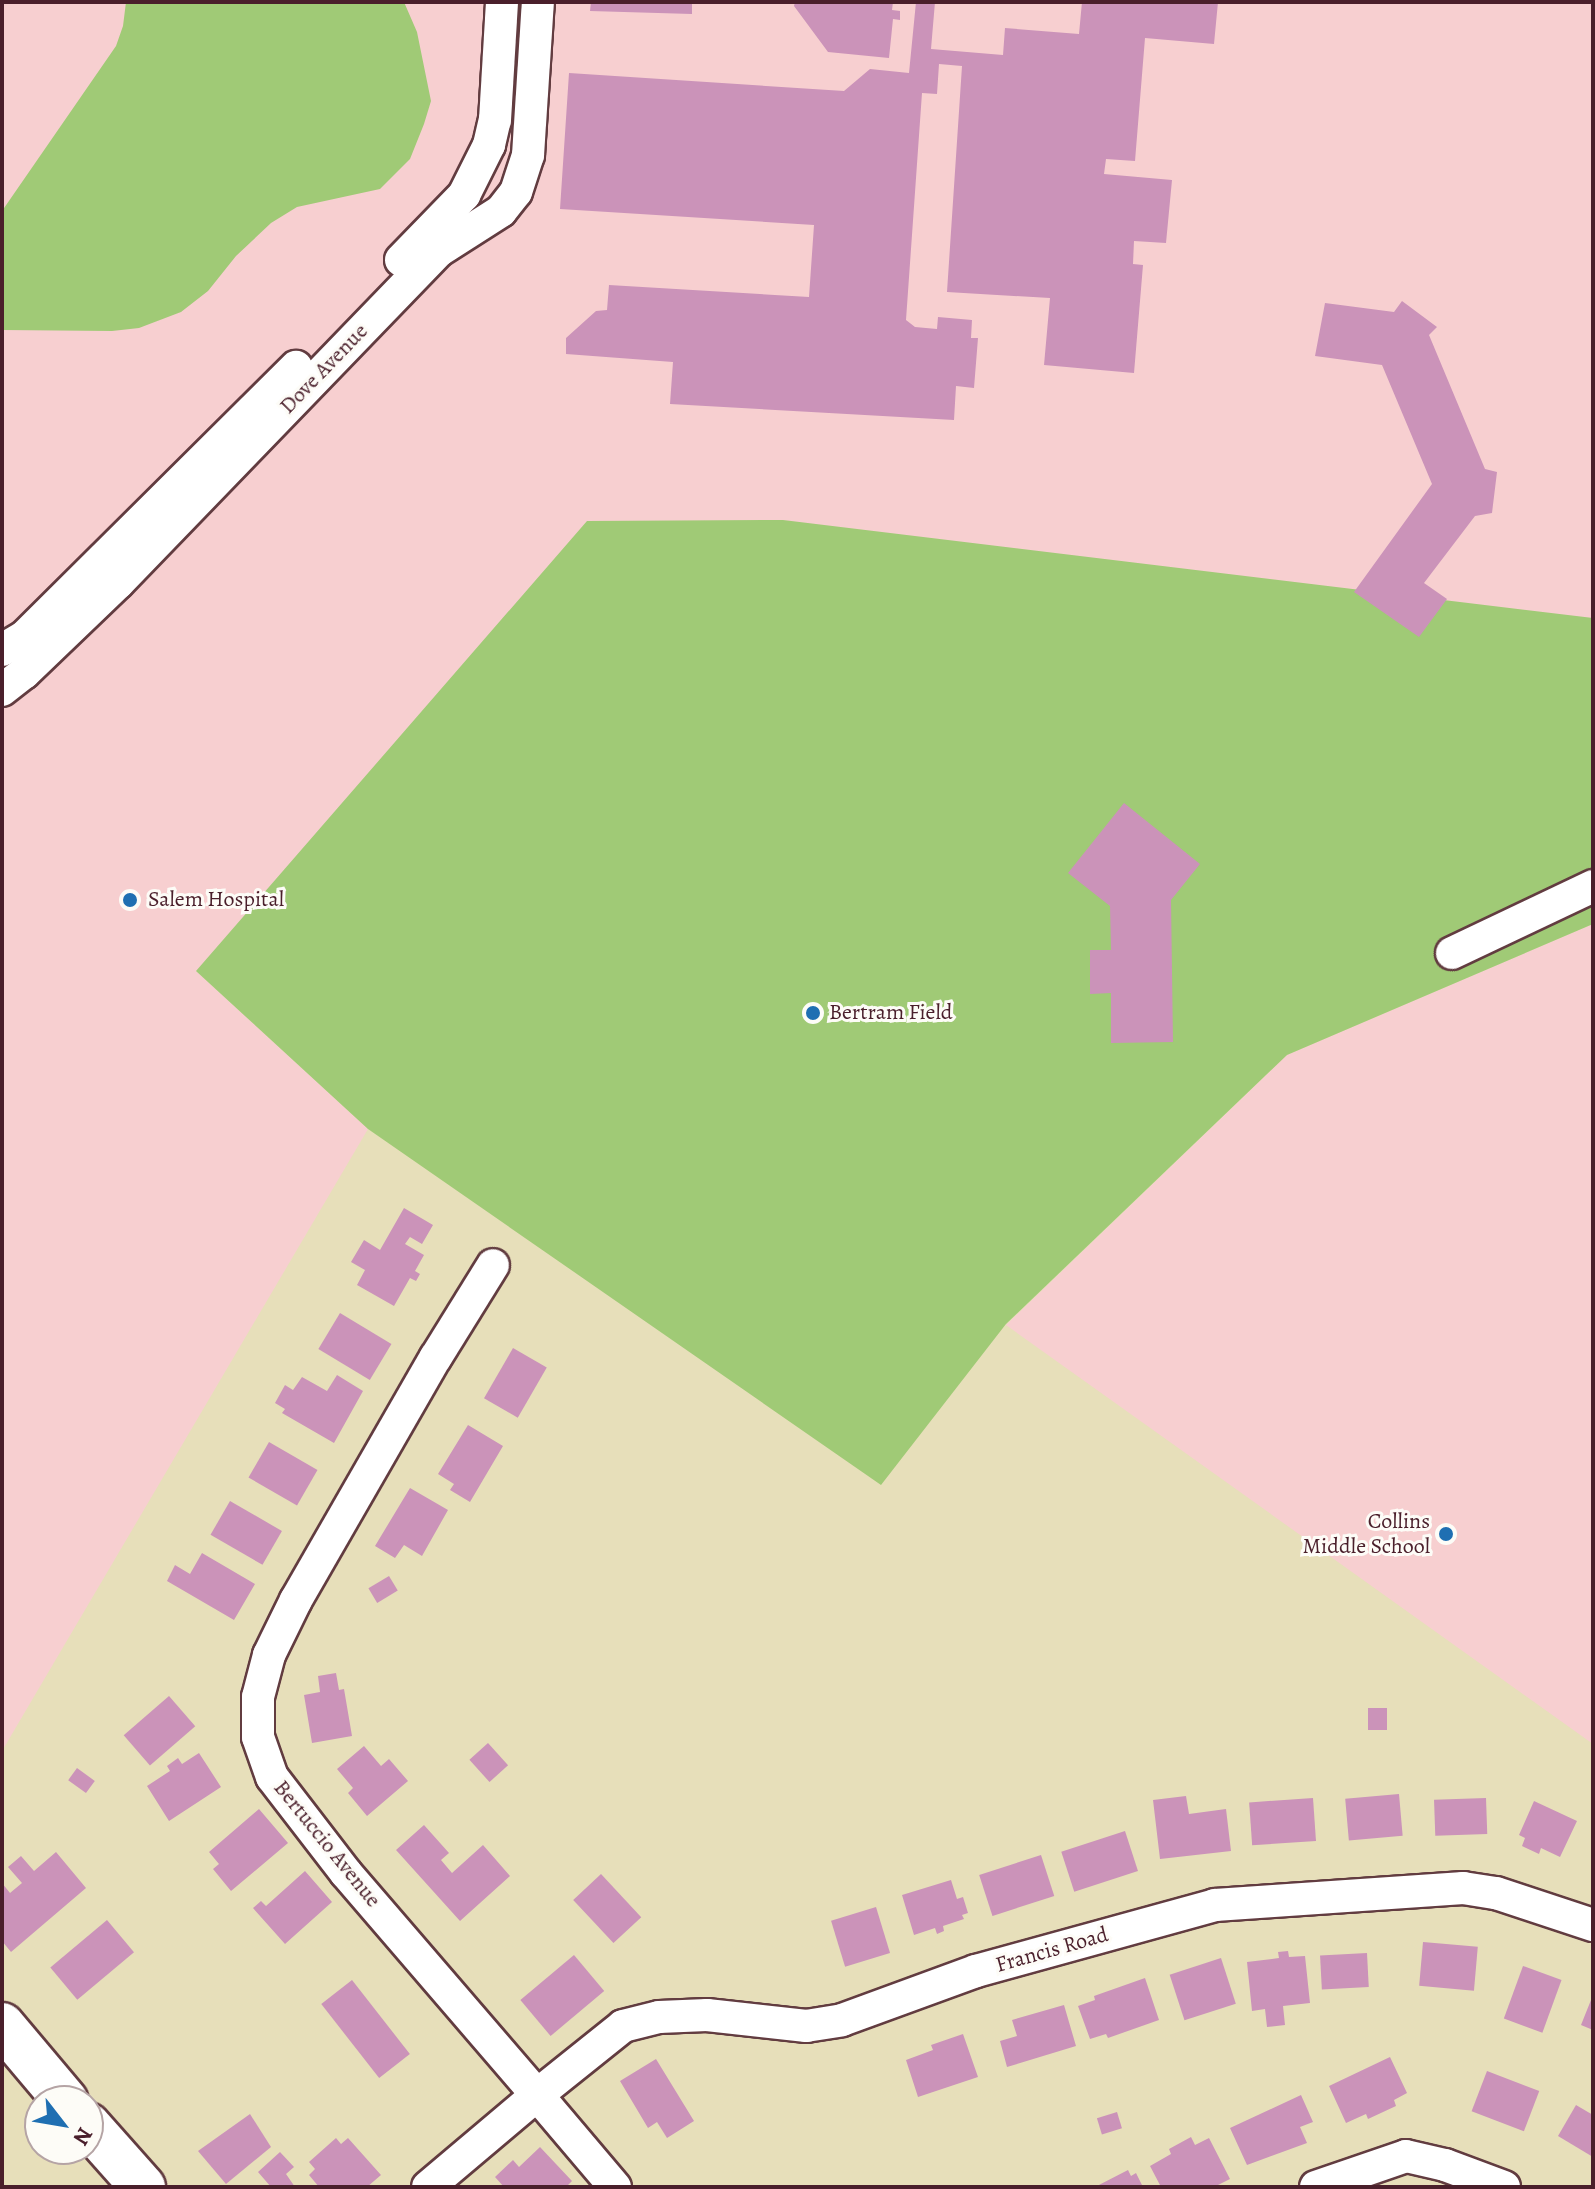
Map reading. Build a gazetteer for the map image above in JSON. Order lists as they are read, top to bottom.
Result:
{
  "streets": {
    "street": ["Dove Avenue", "Bertuccio Avenue", "Francis Road"]
  },
  "crossings": [
    ["Bertuccio Avenue", "Francis Road"]
  ],
  "places": ["Salem Hospital", "Bertram Field", "Collins Middle School"],
  "north": "bottom right"
}
